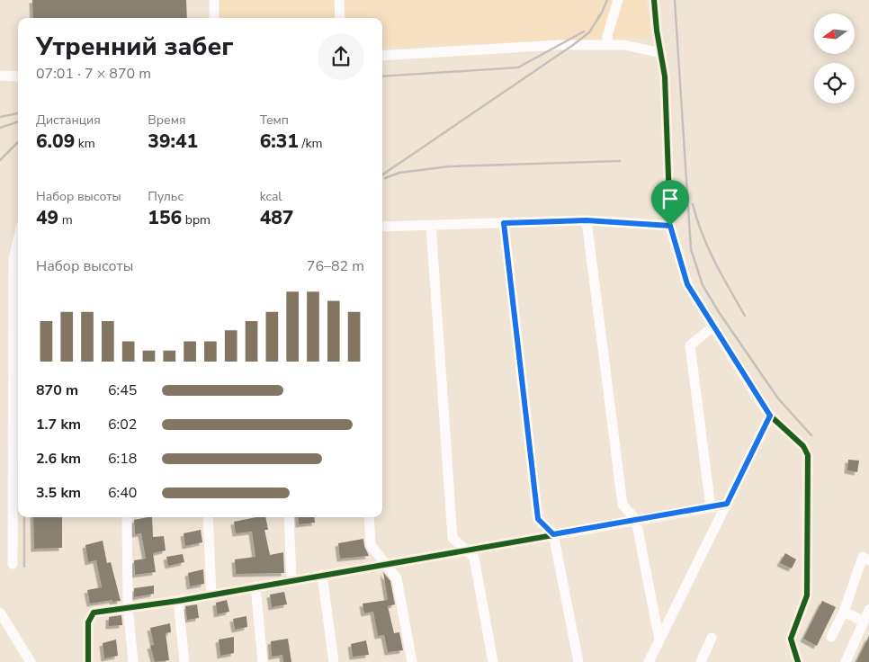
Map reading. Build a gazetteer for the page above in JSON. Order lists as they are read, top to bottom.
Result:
{
  "north": "left",
  "page": {
    "heading": ["Утренний забег", "07:01 · 7 × 870 m"],
    "stats": [
      ["Дистанция", "6.09 km"],
      ["Время", "39:41"],
      ["Темп", "6:31 /km"],
      ["Набор высоты", "49 m"],
      ["Пульс", "156 bpm"],
      ["kcal", "487"]
    ],
    "chart": ["Набор высоты", "76–82 m"],
    "list": [
      {
        "name": "870 m",
        "note": "6:45"
      },
      {
        "name": "1.7 km",
        "note": "6:02"
      },
      {
        "name": "2.6 km",
        "note": "6:18"
      },
      {
        "name": "3.5 km",
        "note": "6:40"
      }
    ]
  }
}
